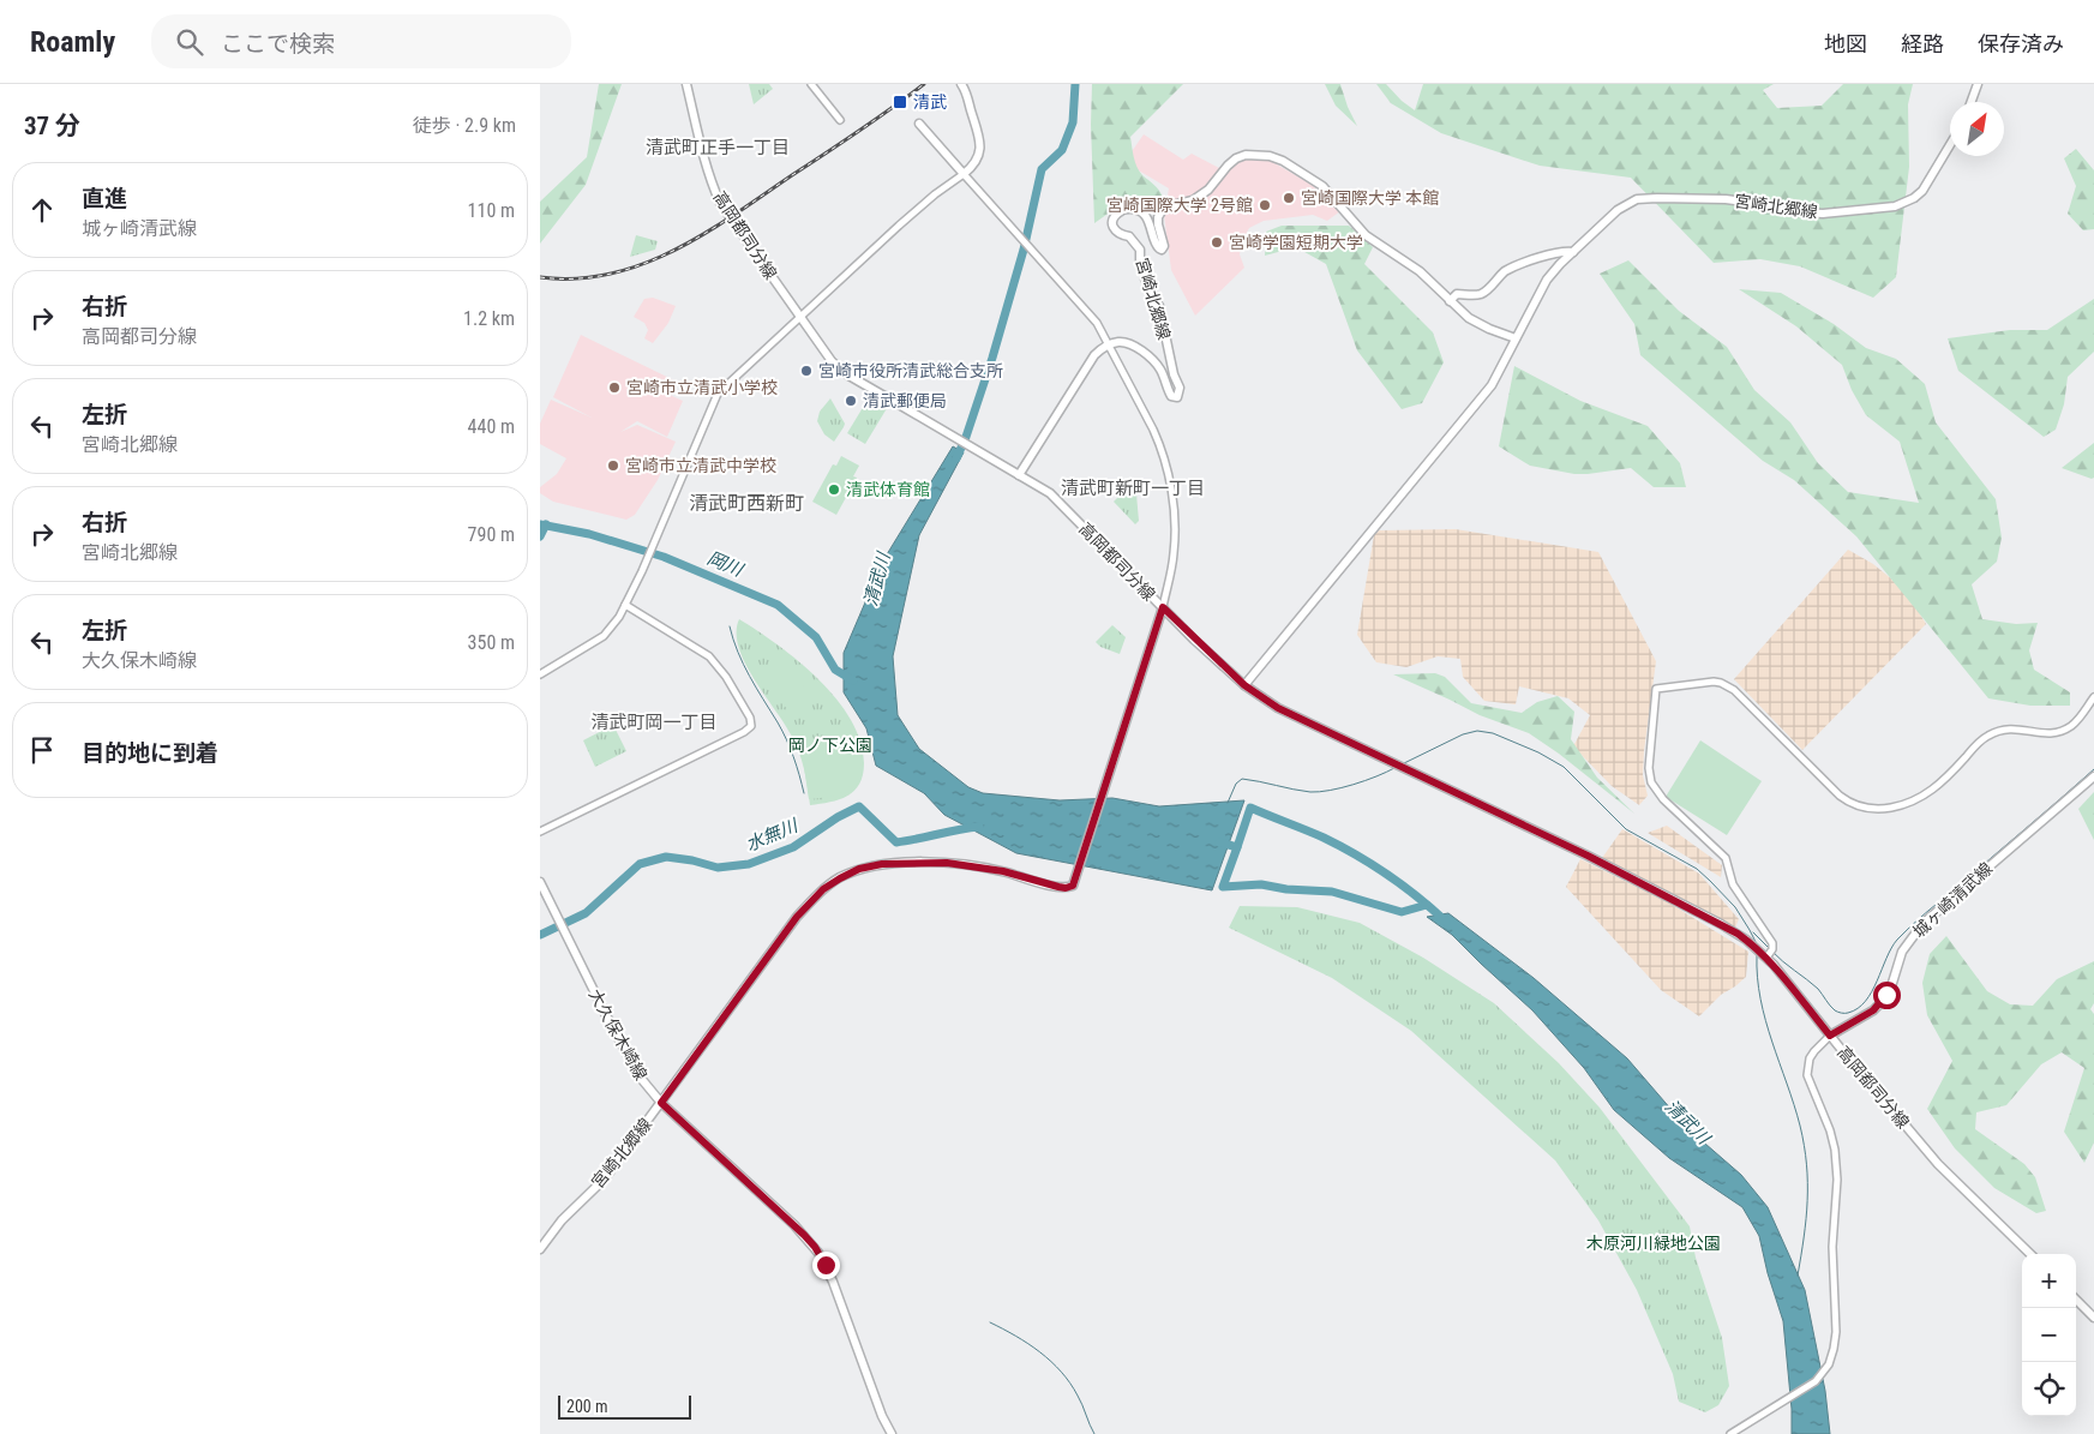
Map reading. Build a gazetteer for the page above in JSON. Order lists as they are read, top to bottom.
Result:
{
  "streets": {
    "main road": [
      "宮崎北郷線",
      "高岡都司分線",
      "城ヶ崎清武線",
      "大久保木崎線"
    ]
  },
  "crossings": [
    ["宮崎北郷線", "高岡都司分線"],
    ["宮崎北郷線", "大久保木崎線"],
    ["高岡都司分線", "城ヶ崎清武線"]
  ],
  "districts": [
    "清武町正手一丁目",
    "清武町新町一丁目",
    "清武町西新町",
    "清武町岡一丁目"
  ],
  "water": ["岡川", "清武川", "水無川"],
  "parks": ["岡ノ下公園", "木原河川緑地公園"],
  "places": {
    "transit": ["清武"],
    "other": [
      "宮崎国際大学 本館",
      "宮崎国際大学 2号館",
      "宮崎学園短期大学",
      "宮崎市役所清武総合支所",
      "宮崎市立清武小学校",
      "清武郵便局",
      "宮崎市立清武中学校",
      "清武体育館"
    ]
  },
  "scale_bar": "200 m",
  "north": "top right",
  "page": {
    "header": "Roamly",
    "search": "ここで検索",
    "nav": ["地図", "経路", "保存済み"],
    "heading": ["37 分", "徒歩 · 2.9 km"],
    "list": [
      ["直進", "城ヶ崎清武線", "110 m"],
      ["右折", "高岡都司分線", "1.2 km"],
      ["左折", "宮崎北郷線", "440 m"],
      ["右折", "宮崎北郷線", "790 m"],
      ["左折", "大久保木崎線", "350 m"],
      "目的地に到着"
    ],
    "map_buttons": ["+", "−"],
    "scale": "200 m"
  }
}
